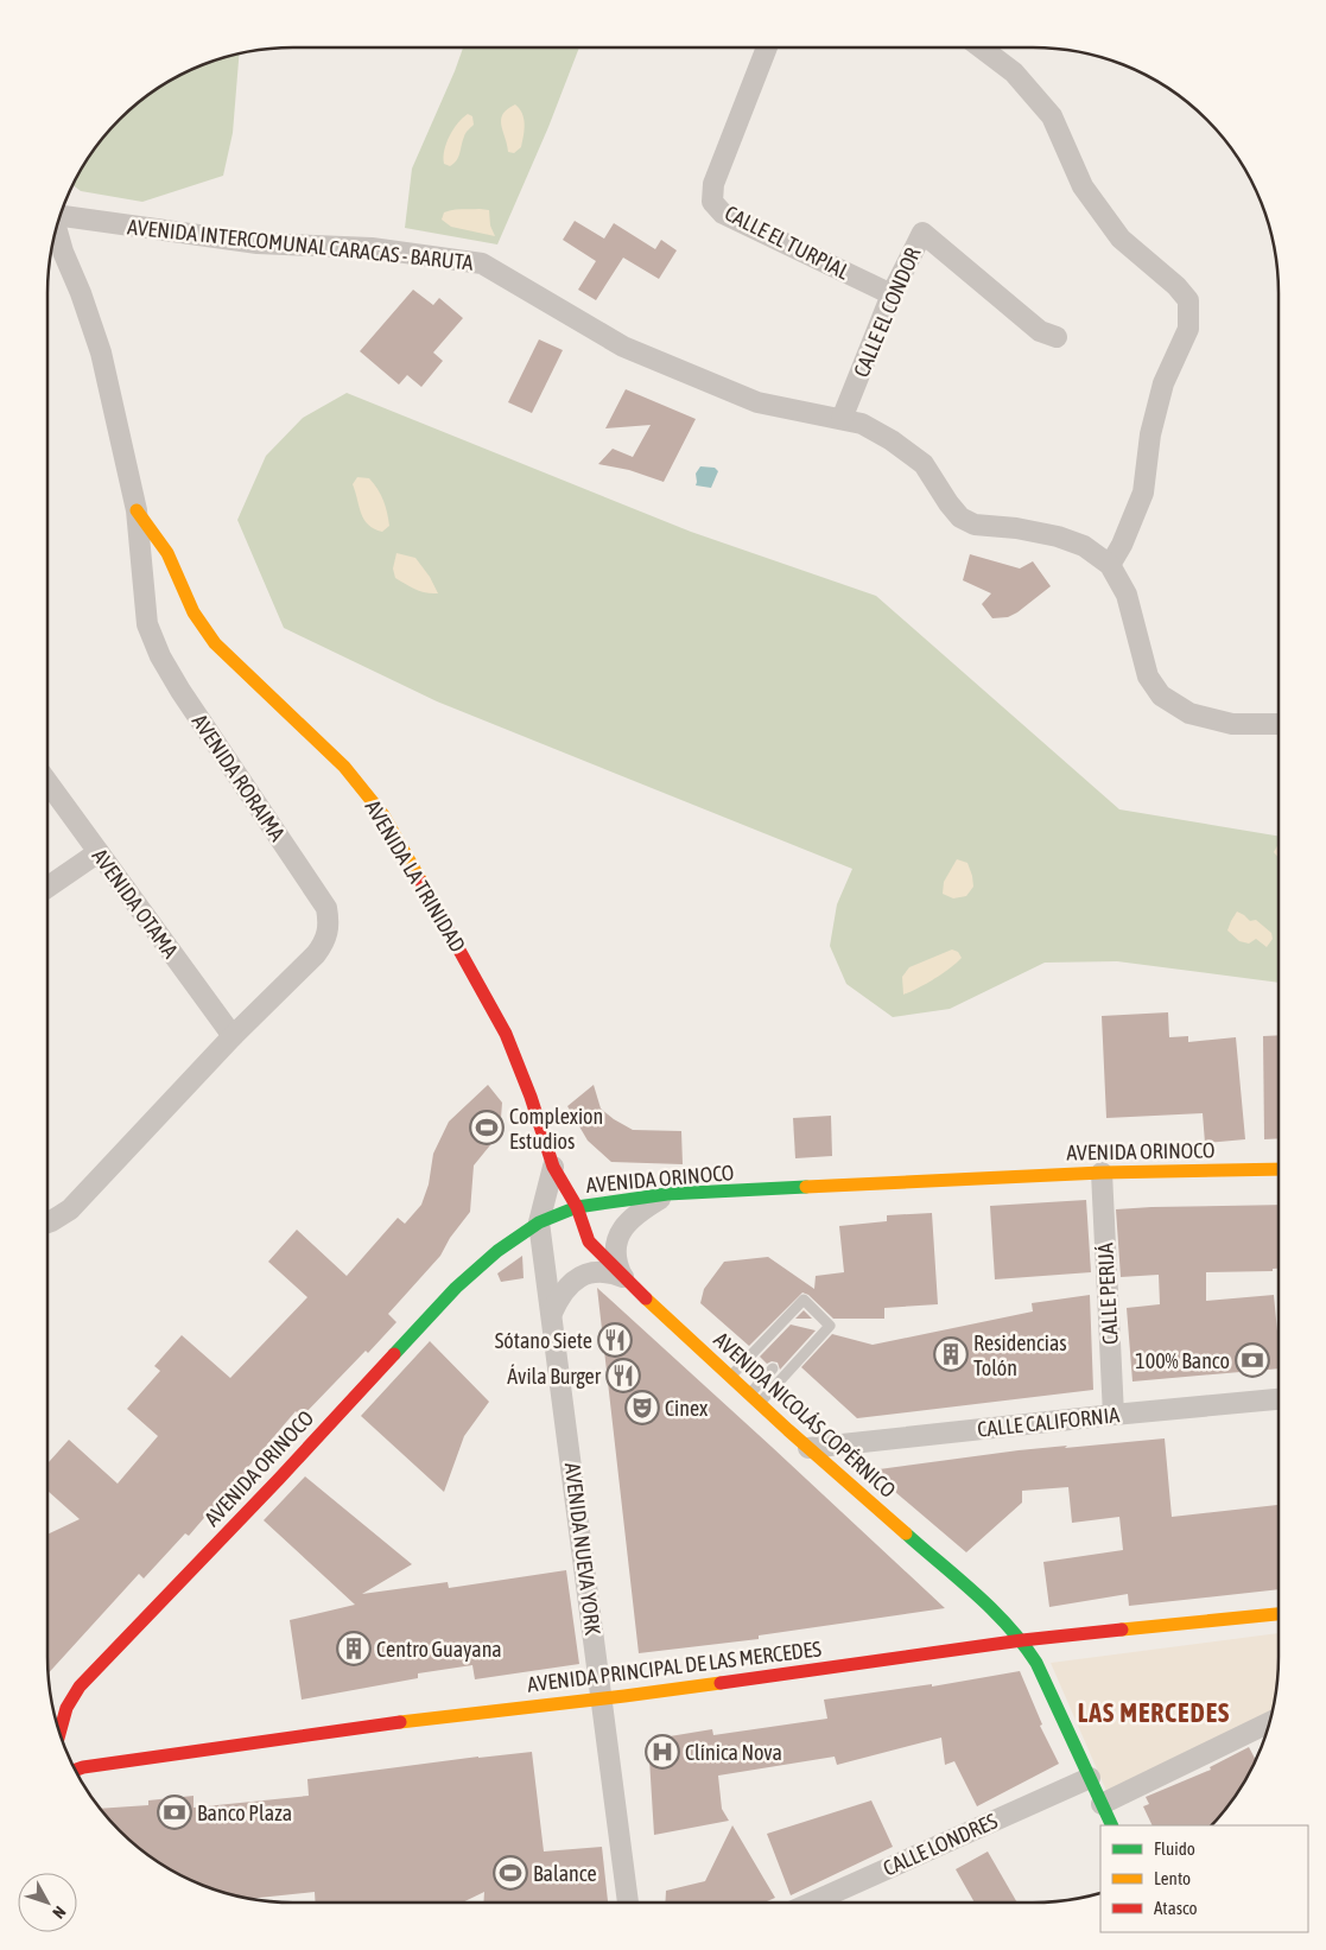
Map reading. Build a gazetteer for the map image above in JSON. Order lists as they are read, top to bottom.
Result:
{
  "streets": {
    "street": [
      "CALLE EL TURPIAL",
      "AVENIDA INTERCOMUNAL CARACAS - BARUTA",
      "CALLE EL CONDOR",
      "AVENIDA RORAIMA",
      "AVENIDA LA TRINIDAD",
      "AVENIDA OTAMA",
      "AVENIDA ORINOCO",
      "CALLE PERIJÁ",
      "AVENIDA NICOLÁS COPÉRNICO",
      "CALLE CALIFORNIA",
      "AVENIDA NUEVA YORK",
      "AVENIDA PRINCIPAL DE LAS MERCEDES",
      "CALLE LONDRES"
    ]
  },
  "crossings": [
    ["CALLE EL TURPIAL", "CALLE EL CONDOR"],
    ["AVENIDA INTERCOMUNAL CARACAS - BARUTA", "CALLE EL CONDOR"],
    ["AVENIDA RORAIMA", "AVENIDA LA TRINIDAD"],
    ["AVENIDA RORAIMA", "AVENIDA OTAMA"],
    ["AVENIDA LA TRINIDAD", "AVENIDA ORINOCO"],
    ["AVENIDA LA TRINIDAD", "AVENIDA NICOLÁS COPÉRNICO"],
    ["AVENIDA ORINOCO", "CALLE PERIJÁ"],
    ["AVENIDA ORINOCO", "AVENIDA NICOLÁS COPÉRNICO"],
    ["AVENIDA ORINOCO", "AVENIDA NUEVA YORK"],
    ["CALLE PERIJÁ", "CALLE CALIFORNIA"],
    ["AVENIDA NICOLÁS COPÉRNICO", "CALLE CALIFORNIA"],
    ["AVENIDA NICOLÁS COPÉRNICO", "AVENIDA PRINCIPAL DE LAS MERCEDES"],
    ["AVENIDA NUEVA YORK", "AVENIDA PRINCIPAL DE LAS MERCEDES"]
  ],
  "districts": ["LAS MERCEDES"],
  "places": {
    "sports": ["Complexion Estudios", "Balance"],
    "restaurant": ["Sótano Siete", "Ávila Burger"],
    "building": ["Residencias Tolón", "Centro Guayana"],
    "bank": ["100% Banco", "Banco Plaza"],
    "theatre": ["Cinex"],
    "hospital": ["Clínica Nova"]
  },
  "legend": ["Fluido", "Lento", "Atasco"],
  "north": "bottom right"
}
